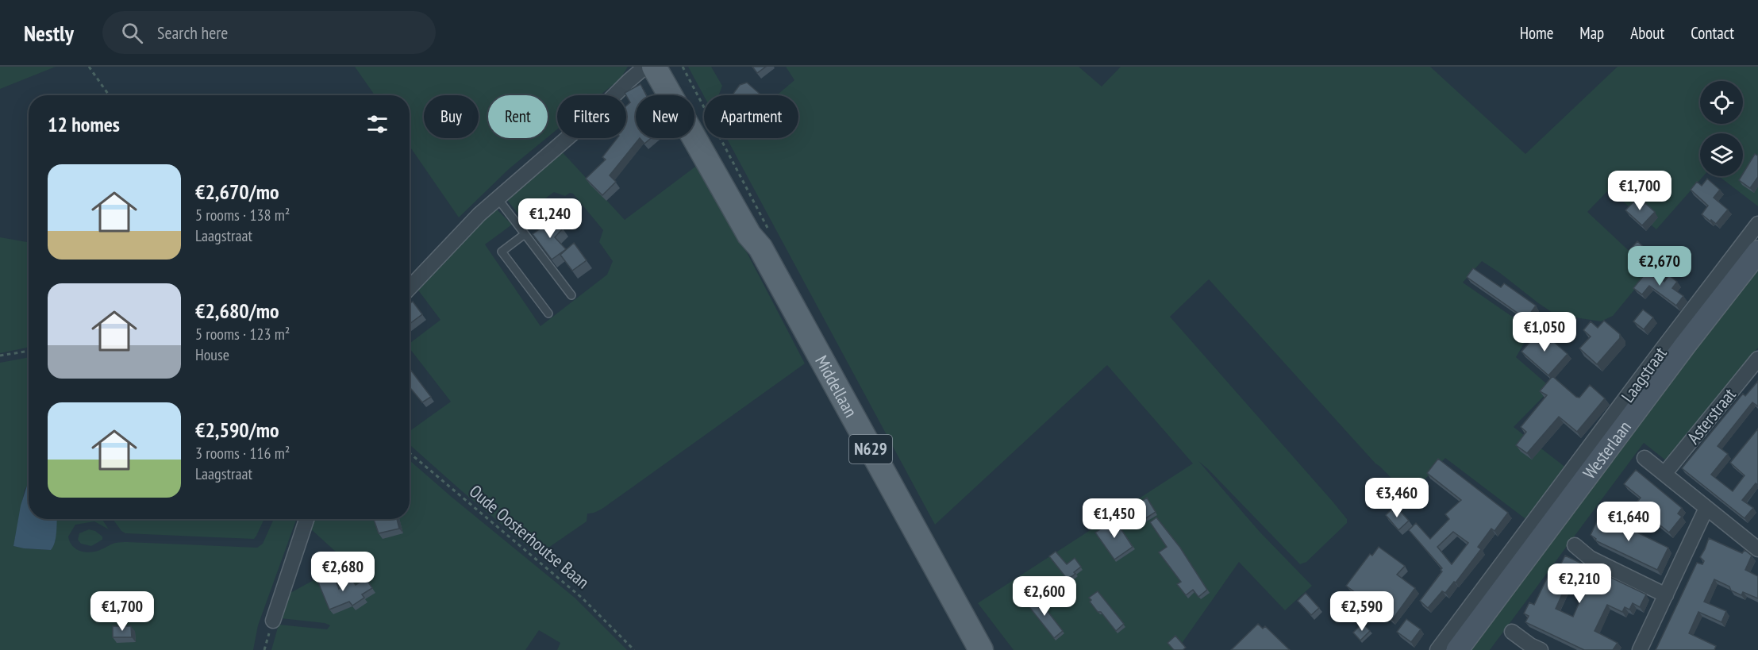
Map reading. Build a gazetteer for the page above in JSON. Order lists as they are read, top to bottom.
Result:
{
  "streets": {
    "main road": ["Middellaan", "N629"],
    "street": ["Laagstraat", "Asterstraat", "Westerlaan"],
    "path": ["Oude Oosterhoutse Baan"]
  },
  "crossings": [
    ["Laagstraat", "Westerlaan"]
  ],
  "page": {
    "header": "Nestly",
    "search": "Search here",
    "nav": [
      "Home",
      "Map",
      "About",
      "Contact"
    ],
    "chip": [
      "Buy",
      "Rent",
      "Filters",
      "New",
      "Apartment"
    ],
    "heading": "12 homes",
    "list": [
      {
        "name": "€2,670/mo",
        "note": "5 rooms · 138 m² · Laagstraat"
      },
      {
        "name": "€2,680/mo",
        "note": "5 rooms · 123 m² · House"
      },
      {
        "name": "€2,590/mo",
        "note": "3 rooms · 116 m² · Laagstraat"
      }
    ],
    "price": [
      "€1,700",
      "€1,240",
      "€2,670",
      "€1,050",
      "€3,460",
      "€1,450",
      "€1,640",
      "€2,680",
      "€2,210",
      "€2,600",
      "€1,700",
      "€2,590"
    ]
  }
}
